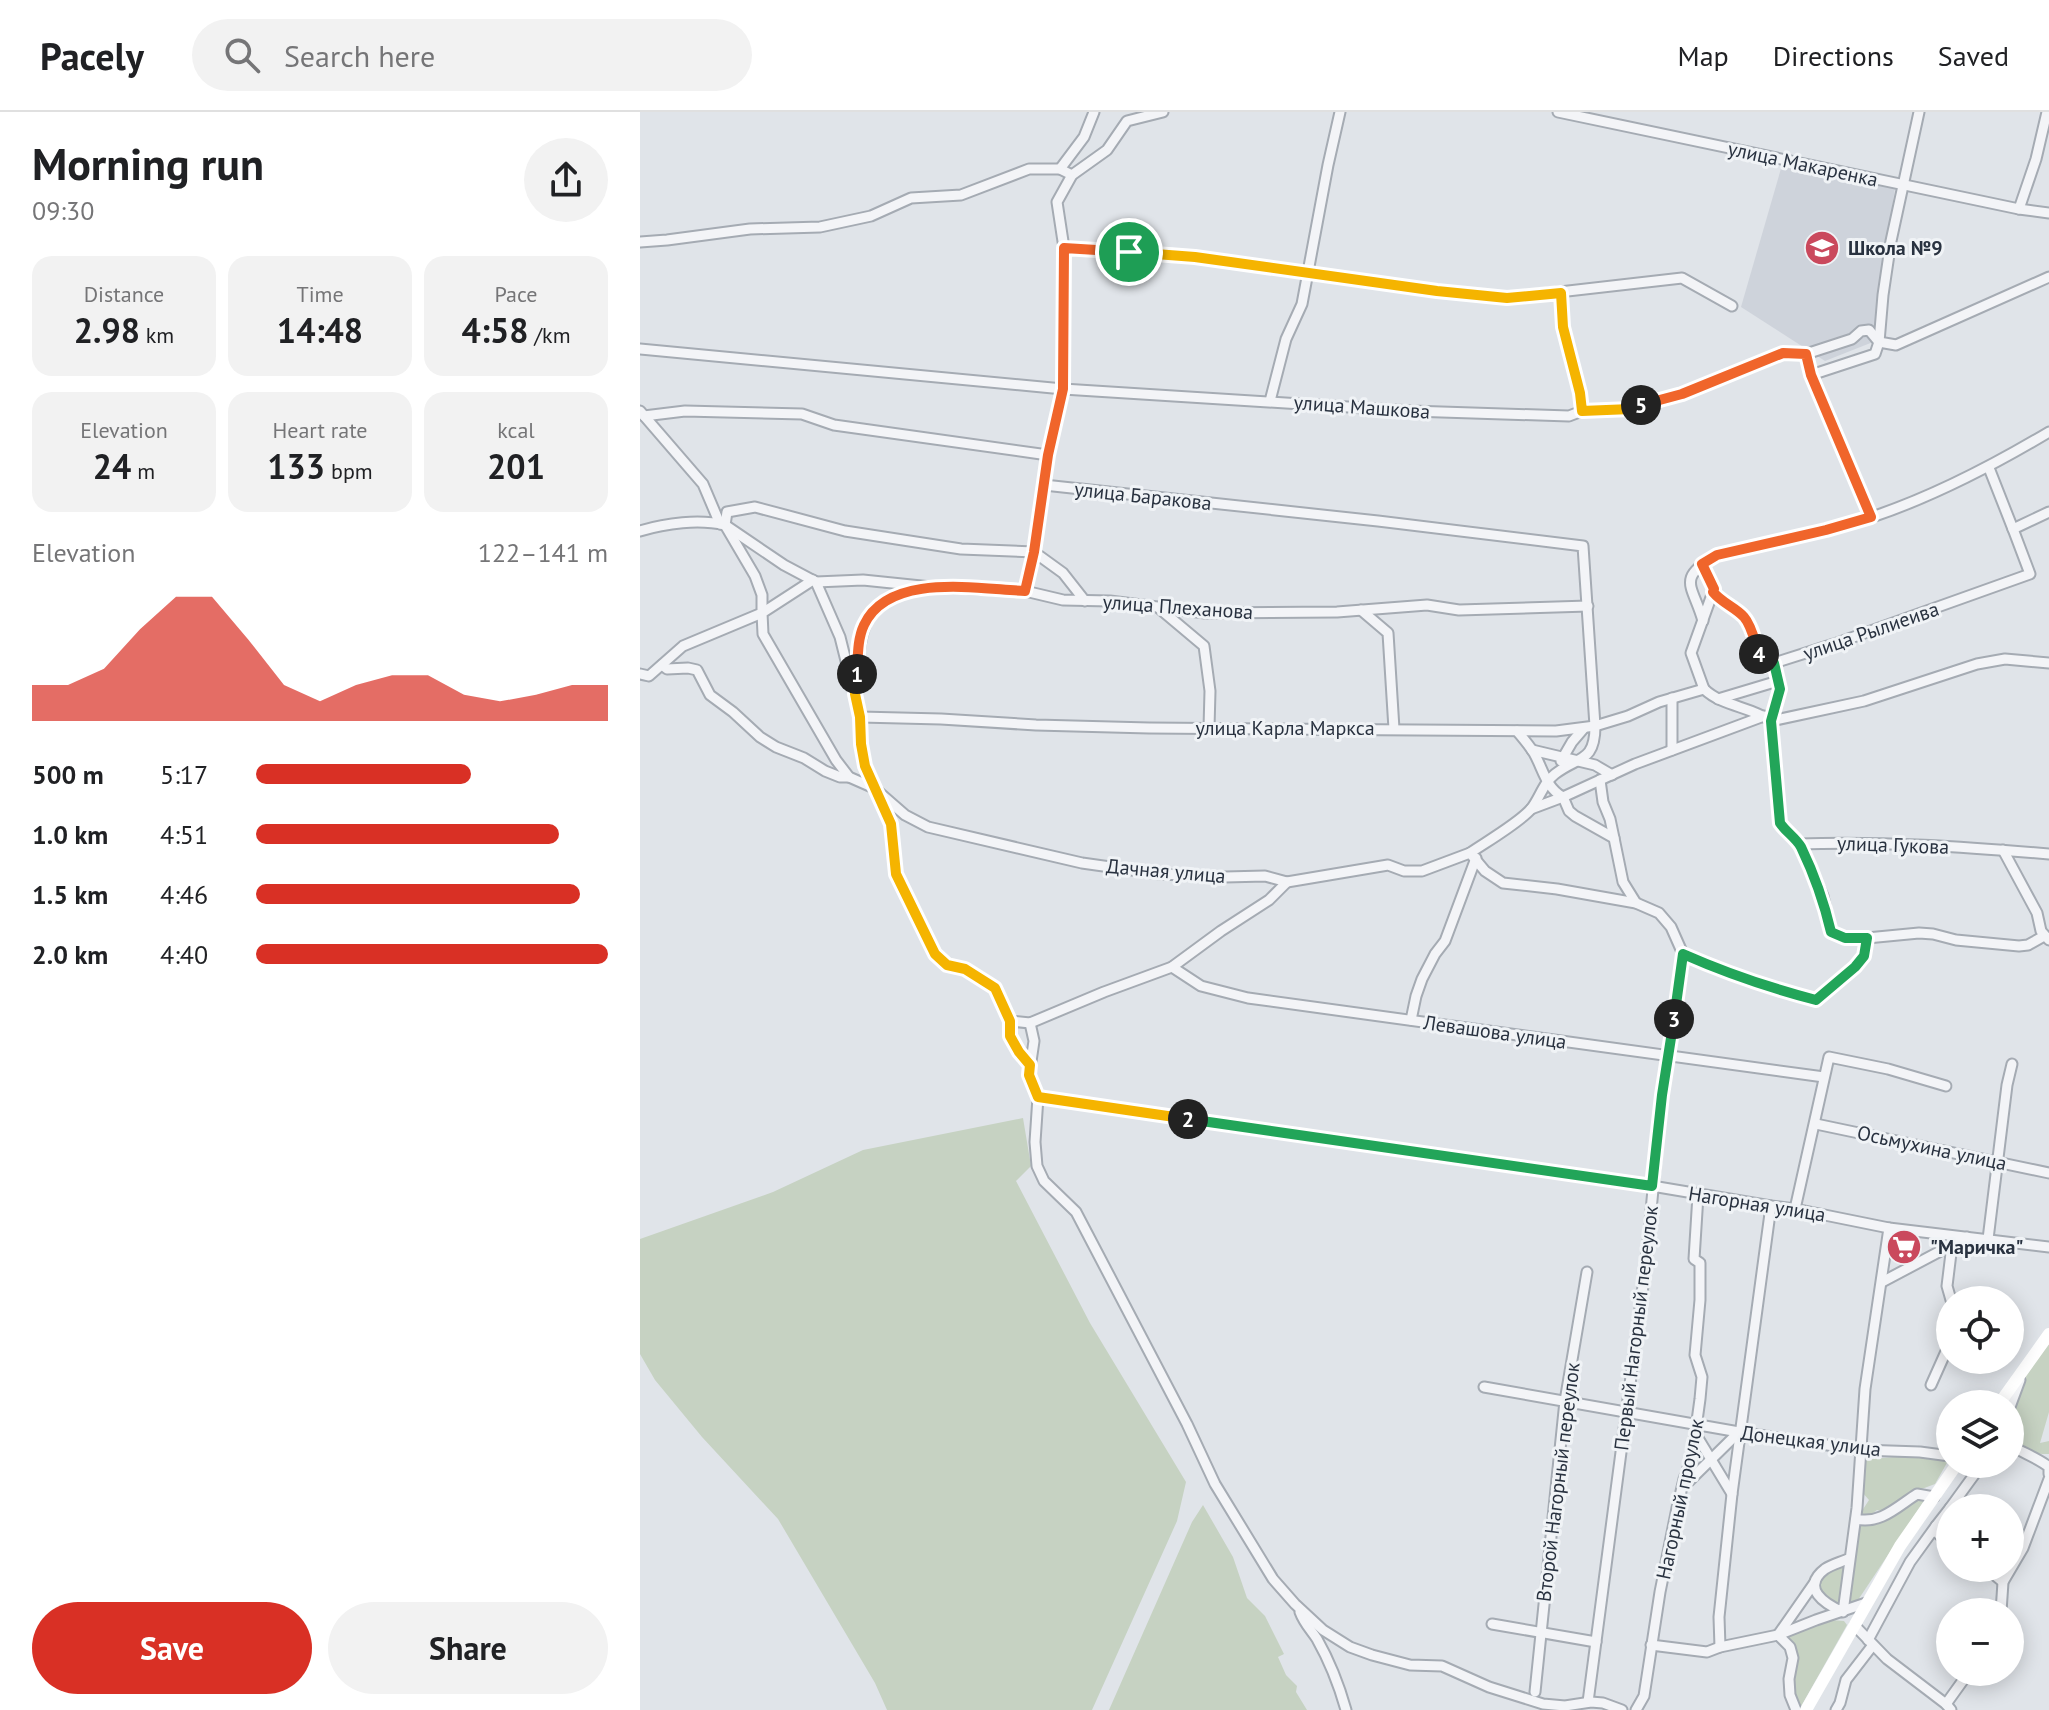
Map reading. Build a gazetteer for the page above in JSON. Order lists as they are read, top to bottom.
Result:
{
  "streets": {
    "street": [
      "улица Макаренка",
      "улица Машкова",
      "улица Баракова",
      "улица Плеханова",
      "улица Рылиеива",
      "улица Карла Маркса",
      "улица Гукова",
      "Дачная улица",
      "Левашова улица",
      "Осьмухина улица",
      "Нагорная улица",
      "Первый Нагорный переулок",
      "Донецкая улица",
      "Второй Нагорный переулок",
      "Нагорный проулок"
    ]
  },
  "crossings": [
    ["улица Баракова", "улица Плеханова"],
    ["Левашова улица", "Первый Нагорный переулок"],
    ["Нагорная улица", "Первый Нагорный переулок"],
    ["Нагорная улица", "Нагорный проулок"],
    ["Первый Нагорный переулок", "Донецкая улица"],
    ["Донецкая улица", "Второй Нагорный переулок"],
    ["Донецкая улица", "Нагорный проулок"]
  ],
  "places": {
    "school or university": ["Школа №9"],
    "supermarket": ["\"Маричка\""]
  },
  "page": {
    "header": "Pacely",
    "search": "Search here",
    "nav": ["Map", "Directions", "Saved"],
    "heading": ["Morning run", "09:30"],
    "stats": [
      ["Distance", "2.98 km"],
      ["Time", "14:48"],
      ["Pace", "4:58 /km"],
      ["Elevation", "24 m"],
      ["Heart rate", "133 bpm"],
      ["kcal", "201"]
    ],
    "pins": [
      "5",
      "4",
      "1",
      "3",
      "2"
    ],
    "chart": ["Elevation", "122–141 m"],
    "list": [
      {
        "name": "500 m",
        "note": "5:17"
      },
      {
        "name": "1.0 km",
        "note": "4:51"
      },
      {
        "name": "1.5 km",
        "note": "4:46"
      },
      {
        "name": "2.0 km",
        "note": "4:40"
      }
    ],
    "map_buttons": ["+", "−"],
    "buttons": ["Save", "Share"]
  }
}
